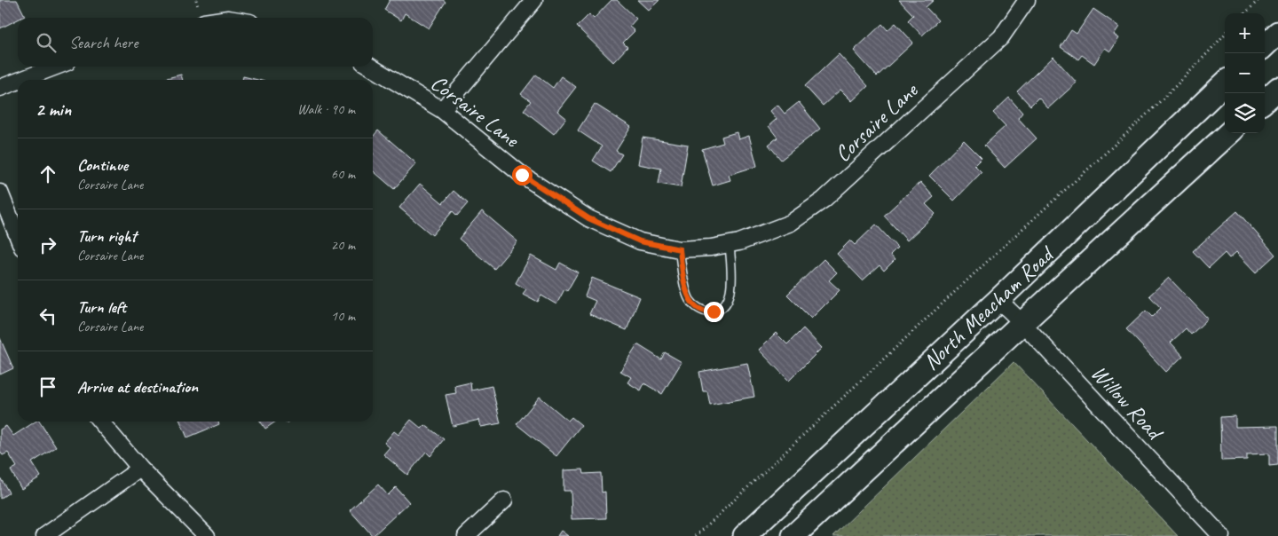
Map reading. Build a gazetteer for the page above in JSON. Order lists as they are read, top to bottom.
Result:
{
  "streets": {
    "main road": ["North Meacham Road"],
    "street": ["Corsaire Lane", "Willow Road"]
  },
  "crossings": [
    ["North Meacham Road", "Willow Road"]
  ],
  "page": {
    "map_buttons": ["+", "−"],
    "search": "Search here",
    "heading": ["2 min", "Walk · 90 m"],
    "list": [
      ["Continue", "Corsaire Lane", "60 m"],
      ["Turn right", "Corsaire Lane", "20 m"],
      ["Turn left", "Corsaire Lane", "10 m"],
      "Arrive at destination"
    ]
  }
}
